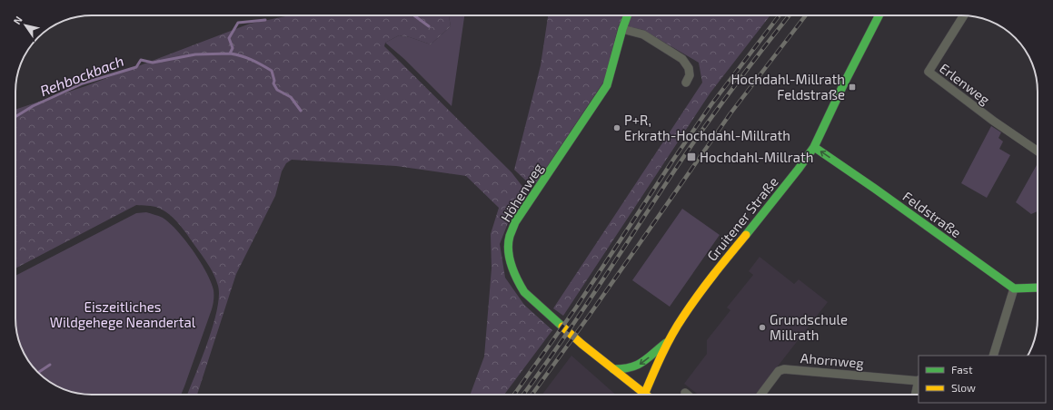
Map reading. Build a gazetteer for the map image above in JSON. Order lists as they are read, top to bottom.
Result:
{
  "streets": {
    "main road": ["Höhenweg", "Feldstraße", "Gruitener Straße"],
    "street": ["Erlenweg", "Ahornweg"]
  },
  "crossings": [
    ["Feldstraße", "Gruitener Straße"]
  ],
  "one_way": ["Feldstraße"],
  "water": ["Rehbockbach"],
  "parks": ["Eiszeitliches Wildgehege Neandertal"],
  "places": {
    "transit": ["Hochdahl-Millrath Feldstraße", "Hochdahl-Millrath"],
    "other": ["P+R, Erkrath-Hochdahl-Millrath", "Grundschule Millrath"]
  },
  "legend": ["Fast", "Slow"],
  "north": "top left"
}
